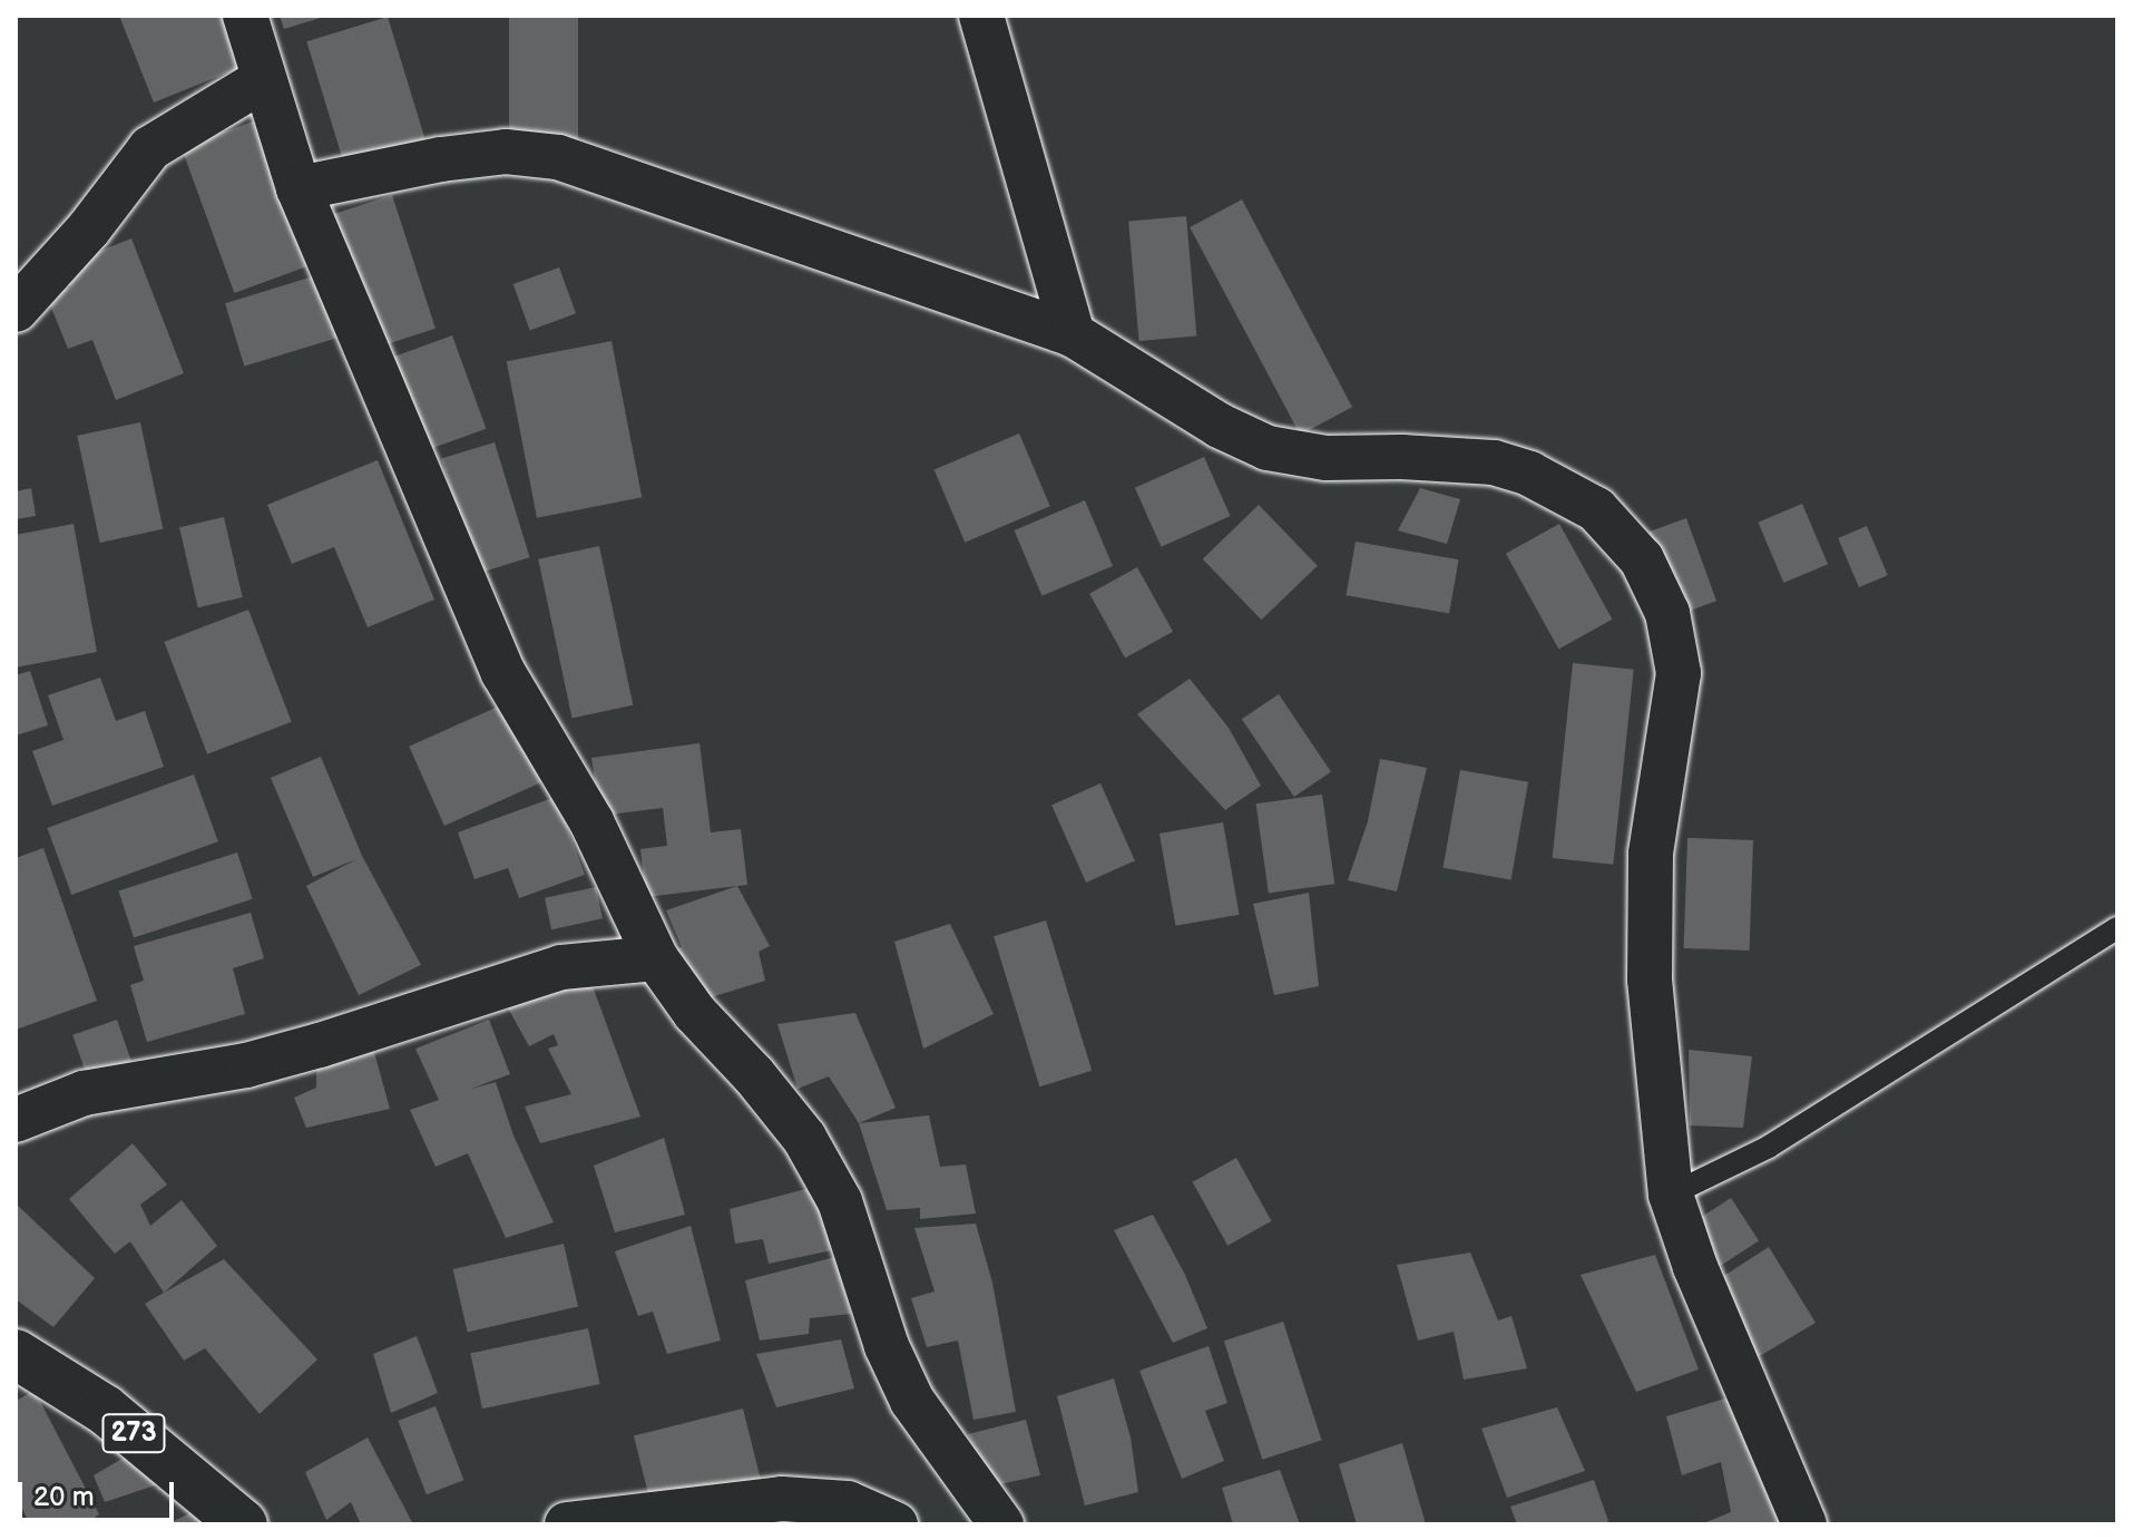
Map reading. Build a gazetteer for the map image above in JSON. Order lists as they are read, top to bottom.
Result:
{
  "streets": {
    "main road": ["273"]
  },
  "scale_bar": "20 m"
}
